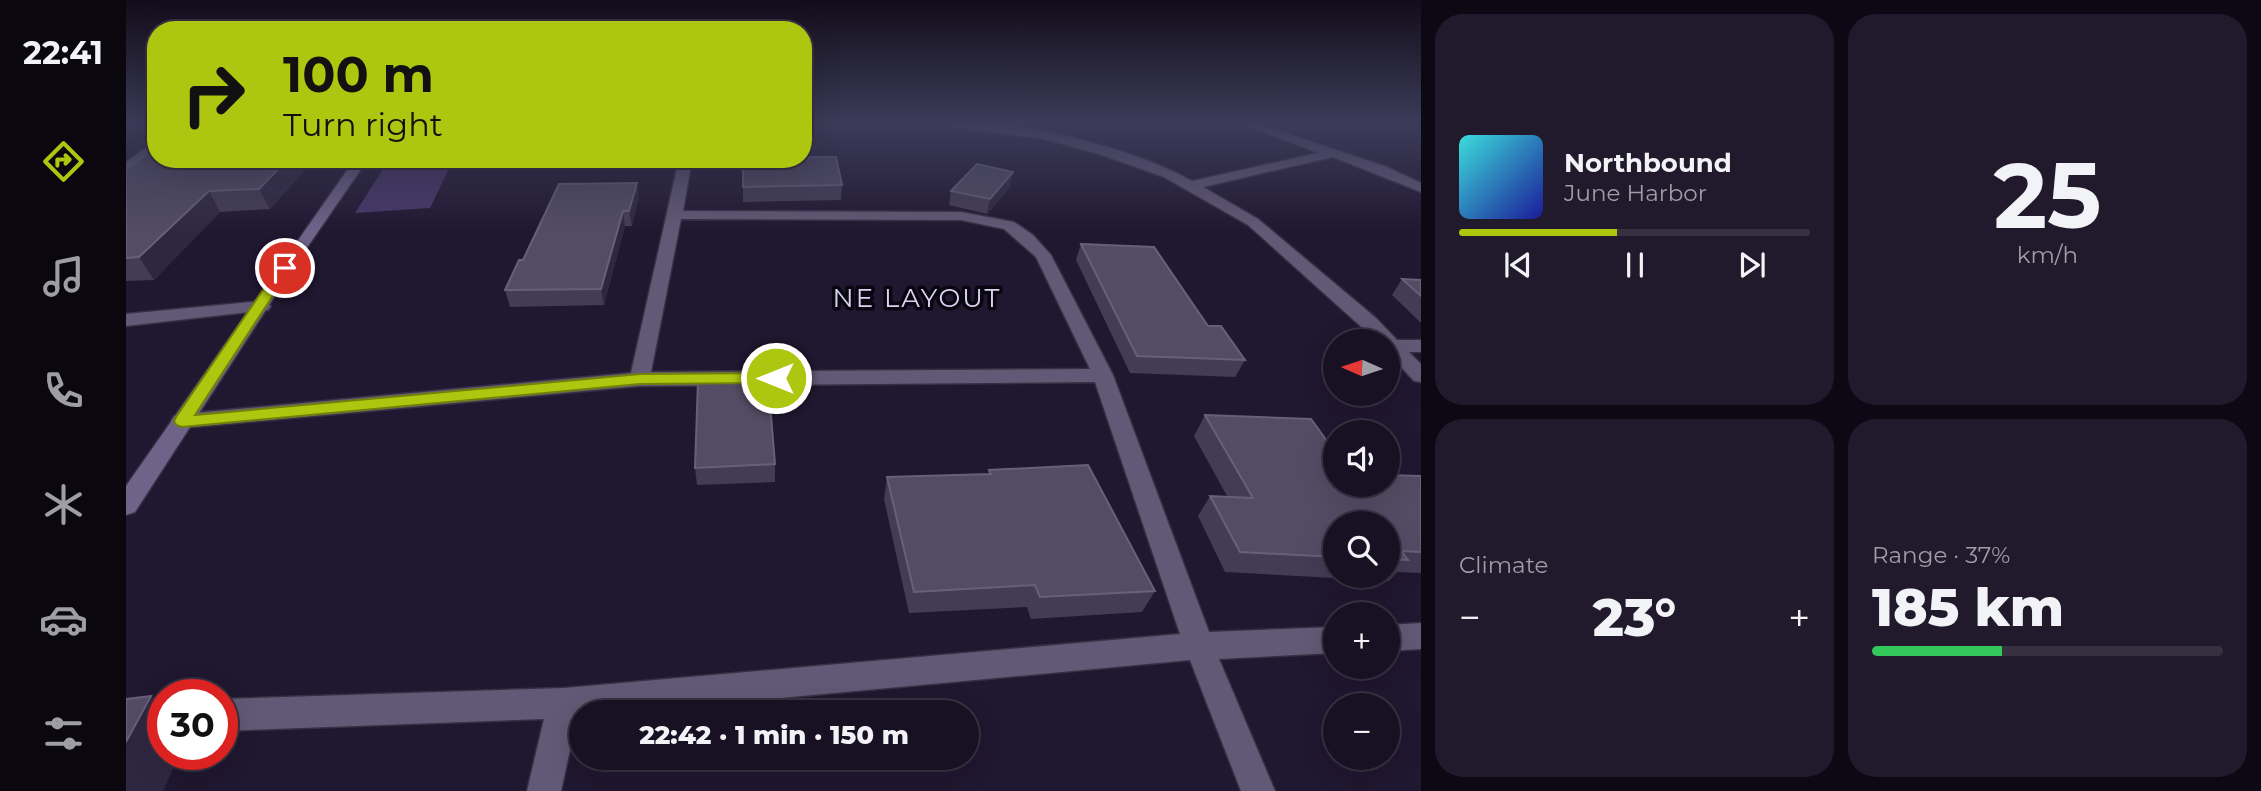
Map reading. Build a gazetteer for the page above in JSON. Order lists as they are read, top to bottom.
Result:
{
  "districts": ["NE LAYOUT"],
  "north": "left",
  "page": {
    "tabs": "22:41",
    "tile": [
      ["25", "km/h"],
      "Climate",
      ["Range · 37%", "185 km"]
    ],
    "turn": ["100 m", "Turn right"],
    "song": ["Northbound", "June Harbor"],
    "map_buttons": ["+", "−"],
    "heat": ["−", "23°", "+"],
    "limit": "30",
    "trip": "22:42 · 1 min · 150 m"
  }
}
